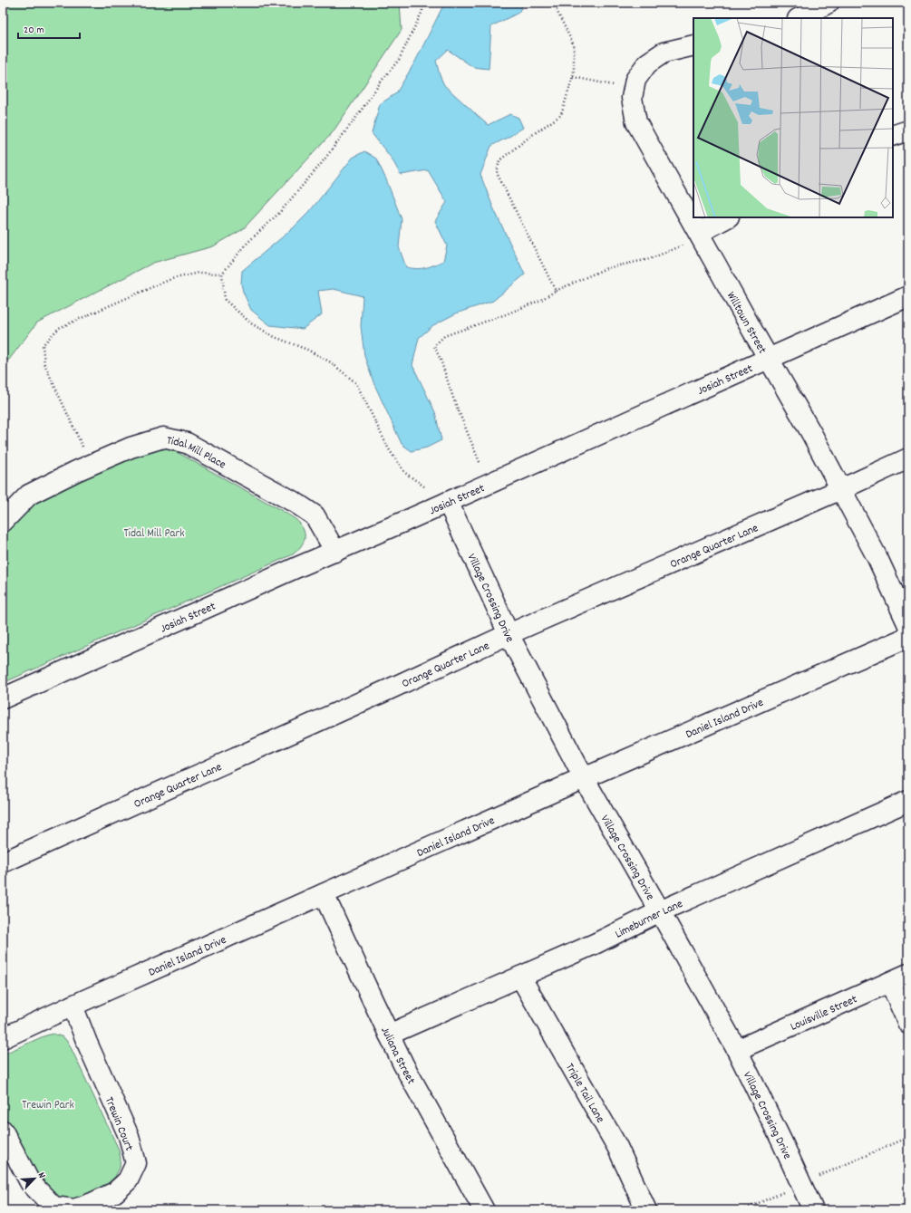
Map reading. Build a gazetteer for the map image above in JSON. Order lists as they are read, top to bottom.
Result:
{
  "streets": {
    "street": [
      "Willtown Street",
      "Josiah Street",
      "Tidal Mill Place",
      "Orange Quarter Lane",
      "Village Crossing Drive",
      "Daniel Island Drive",
      "Limeburner Lane",
      "Louisville Street",
      "Juliana Street",
      "Triple Tail Lane",
      "Trewin Court"
    ]
  },
  "crossings": [
    ["Willtown Street", "Josiah Street"],
    ["Willtown Street", "Orange Quarter Lane"],
    ["Josiah Street", "Tidal Mill Place"],
    ["Josiah Street", "Village Crossing Drive"],
    ["Orange Quarter Lane", "Village Crossing Drive"],
    ["Village Crossing Drive", "Daniel Island Drive"],
    ["Village Crossing Drive", "Limeburner Lane"],
    ["Village Crossing Drive", "Louisville Street"],
    ["Daniel Island Drive", "Juliana Street"],
    ["Daniel Island Drive", "Trewin Court"],
    ["Limeburner Lane", "Juliana Street"],
    ["Limeburner Lane", "Triple Tail Lane"]
  ],
  "parks": ["Tidal Mill Park", "Trewin Park"],
  "scale_bar": "20 m",
  "north": "top right"
}
